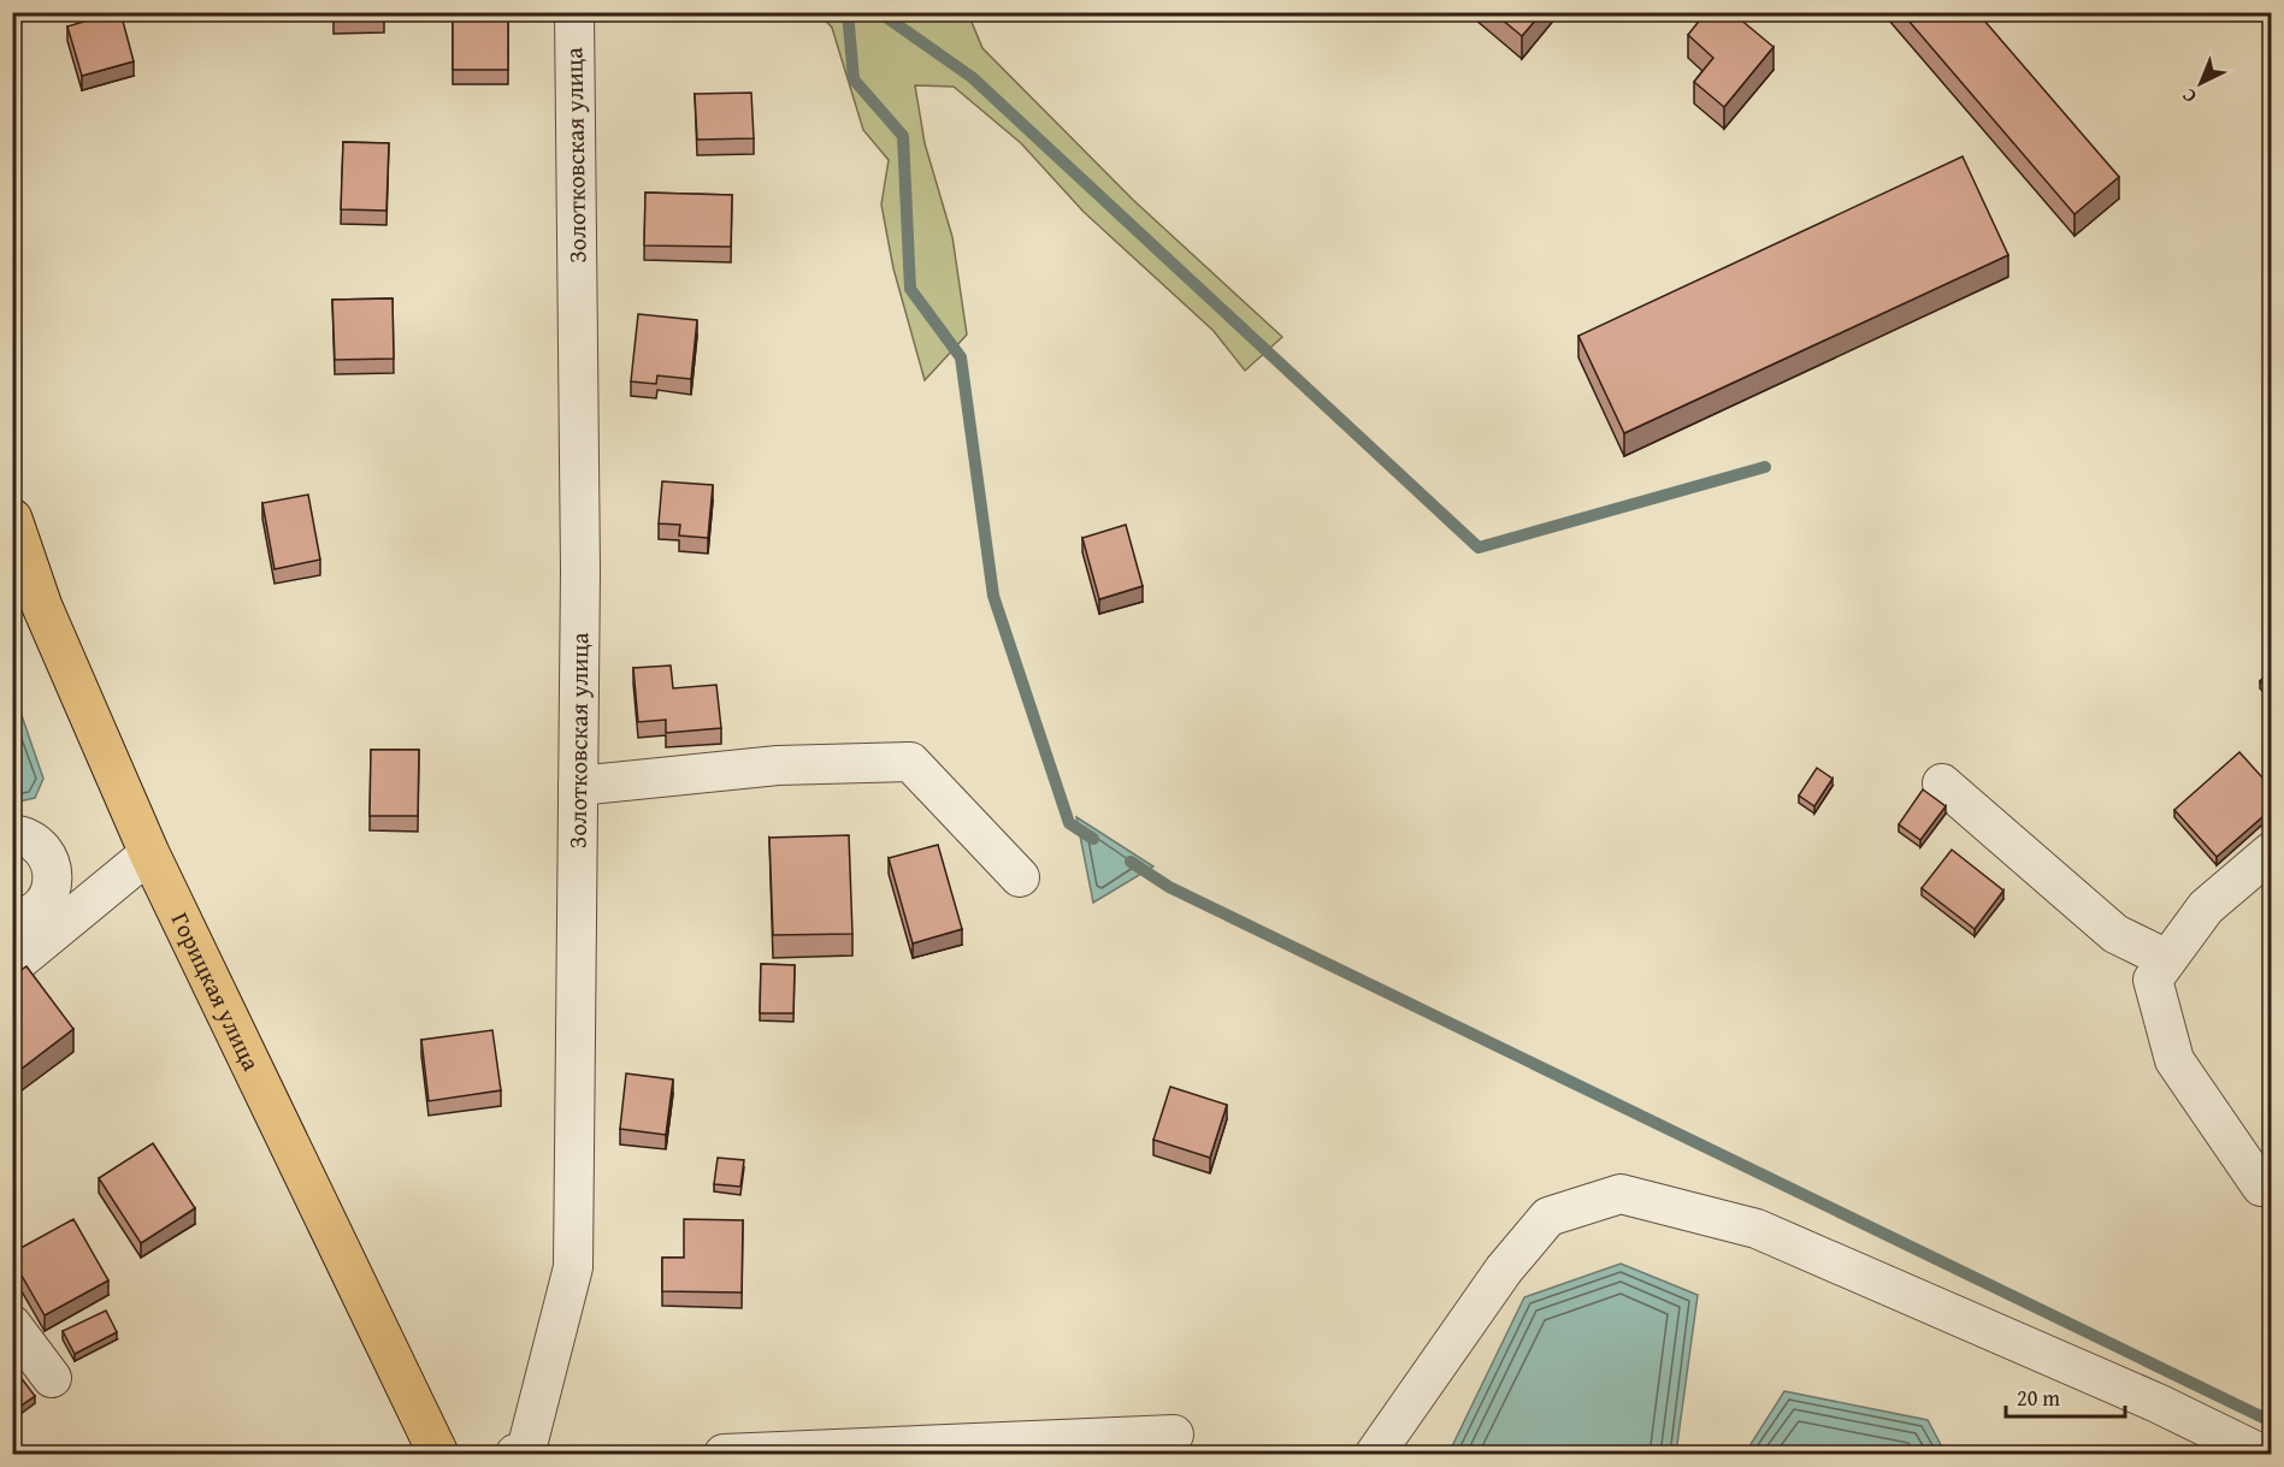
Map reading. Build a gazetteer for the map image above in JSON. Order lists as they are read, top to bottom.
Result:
{
  "streets": {
    "main road": ["Горицкая улица"],
    "street": ["Золотковская улица"]
  },
  "scale_bar": "20 m",
  "north": "bottom left"
}
